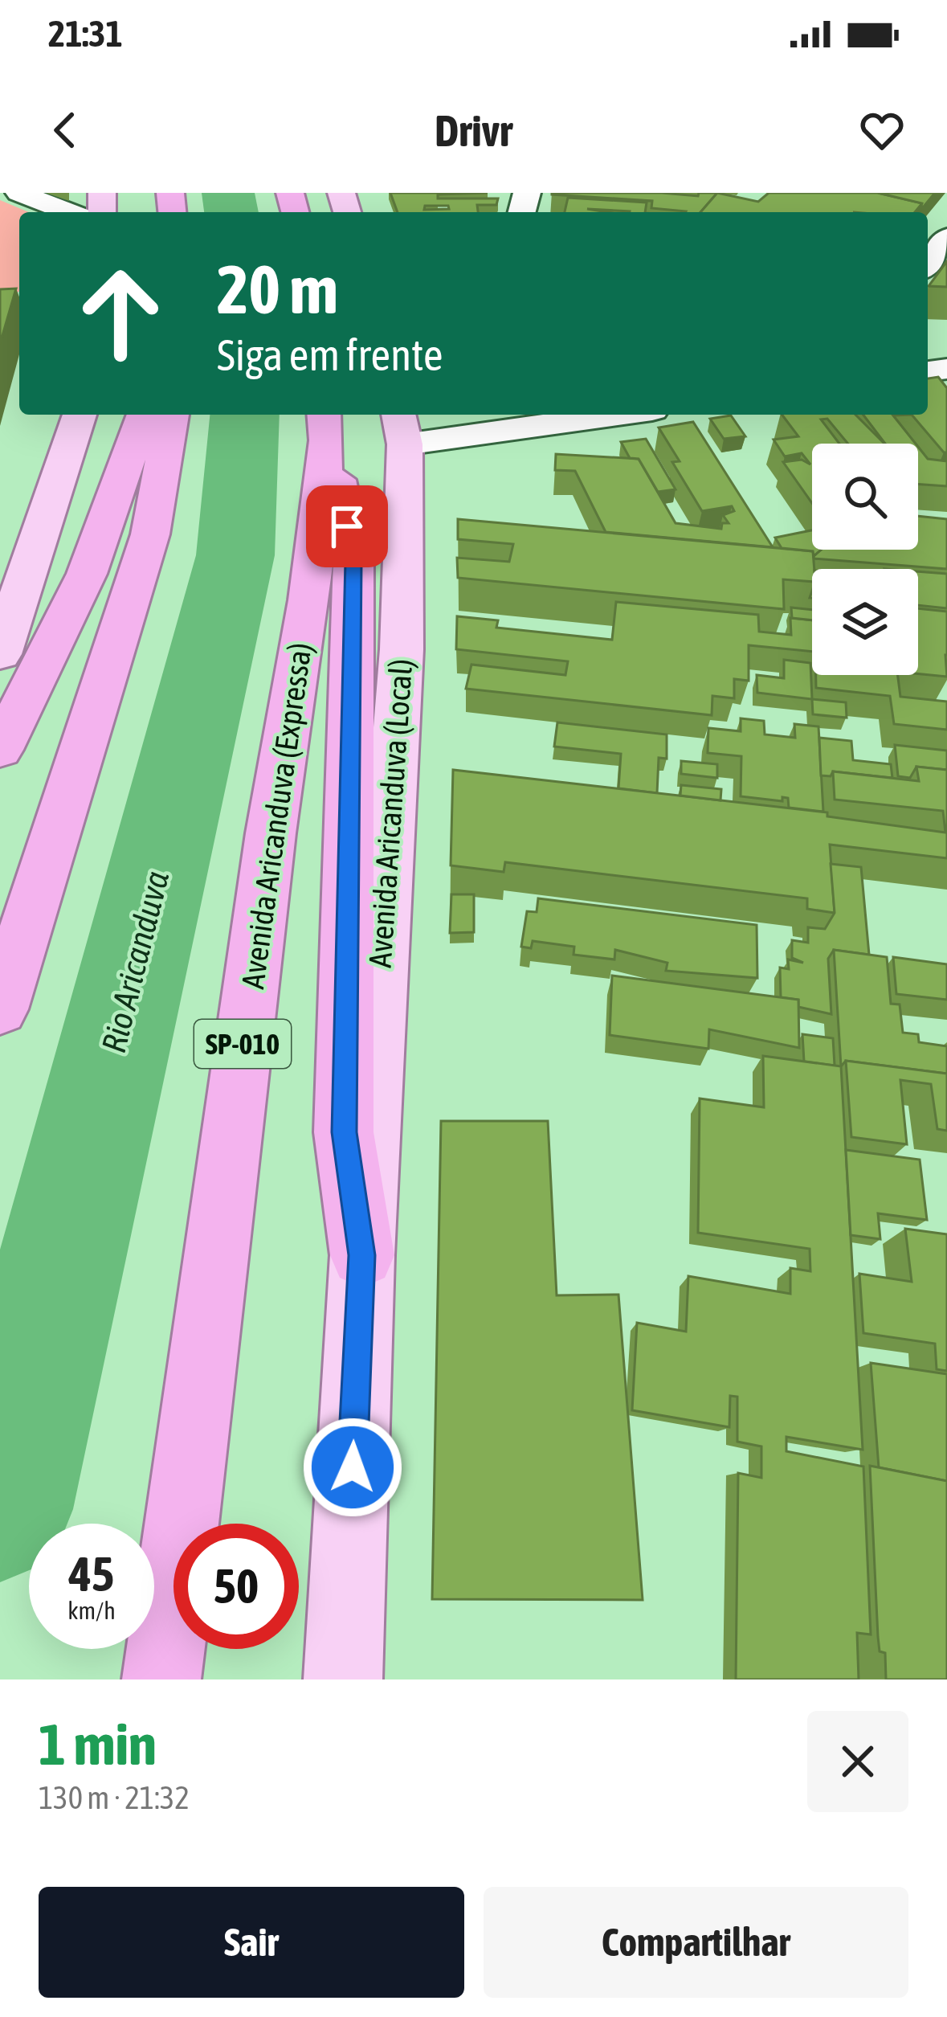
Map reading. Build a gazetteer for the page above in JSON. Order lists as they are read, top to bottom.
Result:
{
  "streets": {
    "highway": ["Avenida Aricanduva (Expressa)", "SP-010"],
    "main road": ["Avenida Aricanduva (Local)"]
  },
  "water": ["Rio Aricanduva"],
  "page": {
    "status": "21:31",
    "header": "Drivr",
    "turn": ["20 m", "Siga em frente"],
    "speed": "45 km/h",
    "limit": "50",
    "heading": ["1 min", "130 m · 21:32"],
    "buttons": ["Sair", "Compartilhar"]
  }
}
